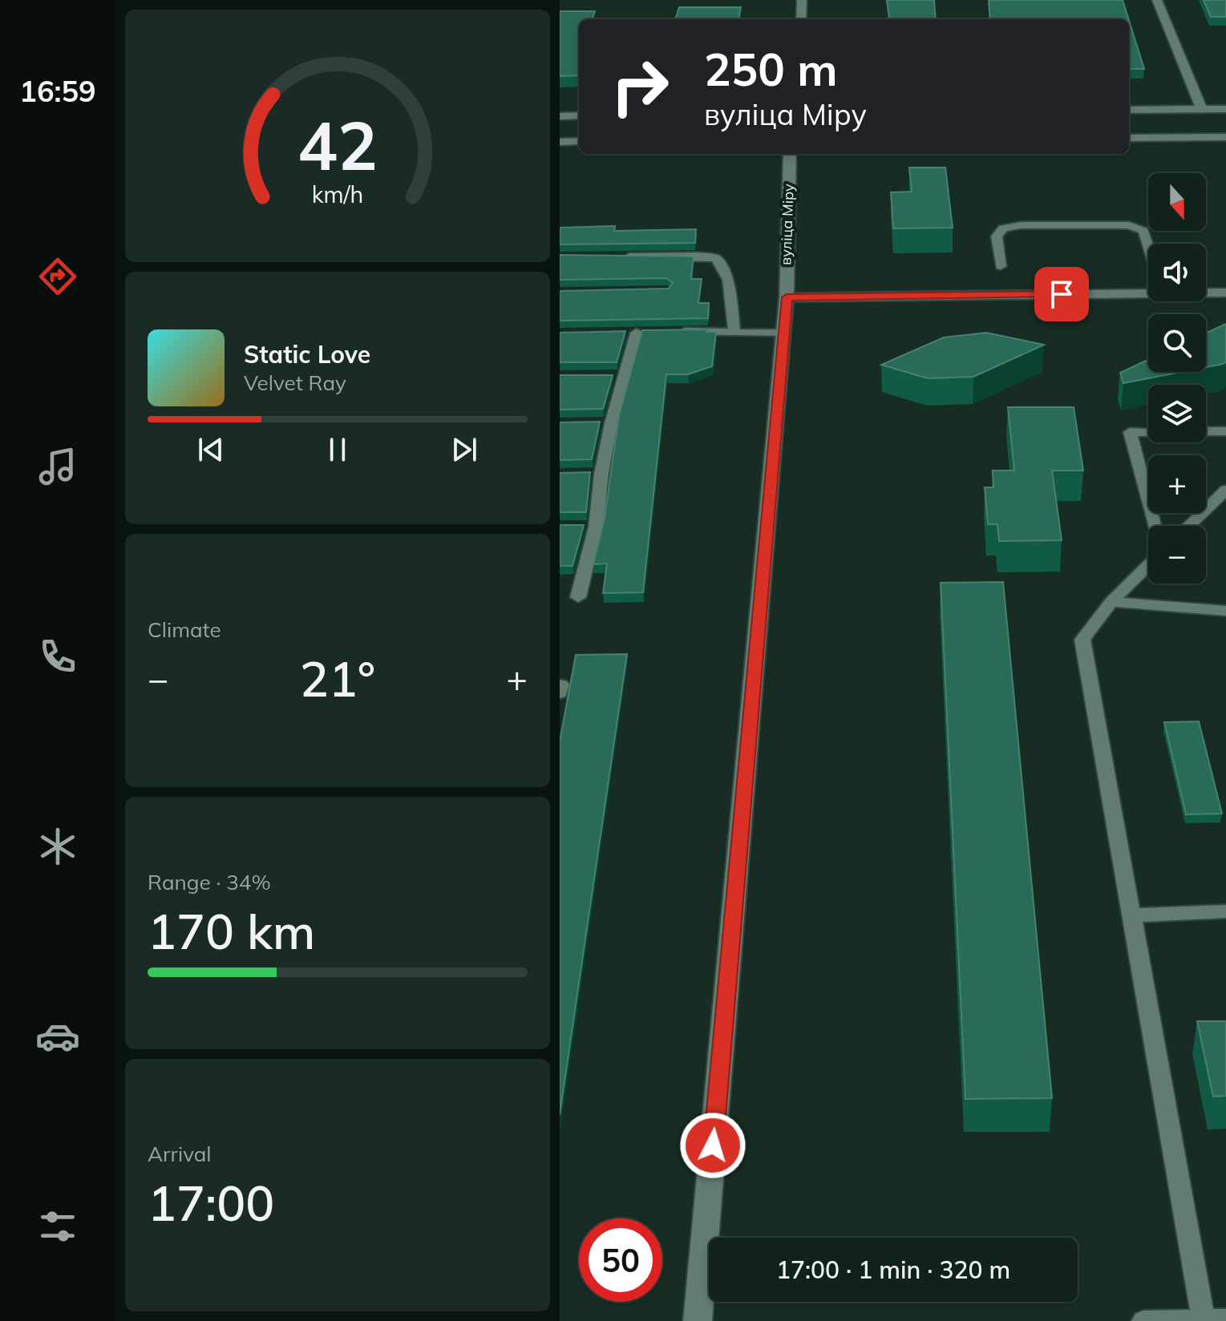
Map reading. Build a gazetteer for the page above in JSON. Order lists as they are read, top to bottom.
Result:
{
  "streets": {
    "main road": ["вуліца Міру"]
  },
  "north": "bottom",
  "page": {
    "tabs": "16:59",
    "turn": ["250 m", "вуліца Міру"],
    "map_buttons": ["+", "−"],
    "song": ["Static Love", "Velvet Ray"],
    "tile": [
      "Climate",
      ["Range · 34%", "170 km"],
      ["Arrival", "17:00"]
    ],
    "heat": ["−", "21°", "+"],
    "limit": "50",
    "trip": "17:00 · 1 min · 320 m",
    "gauge": ["42", "km/h"]
  }
}
